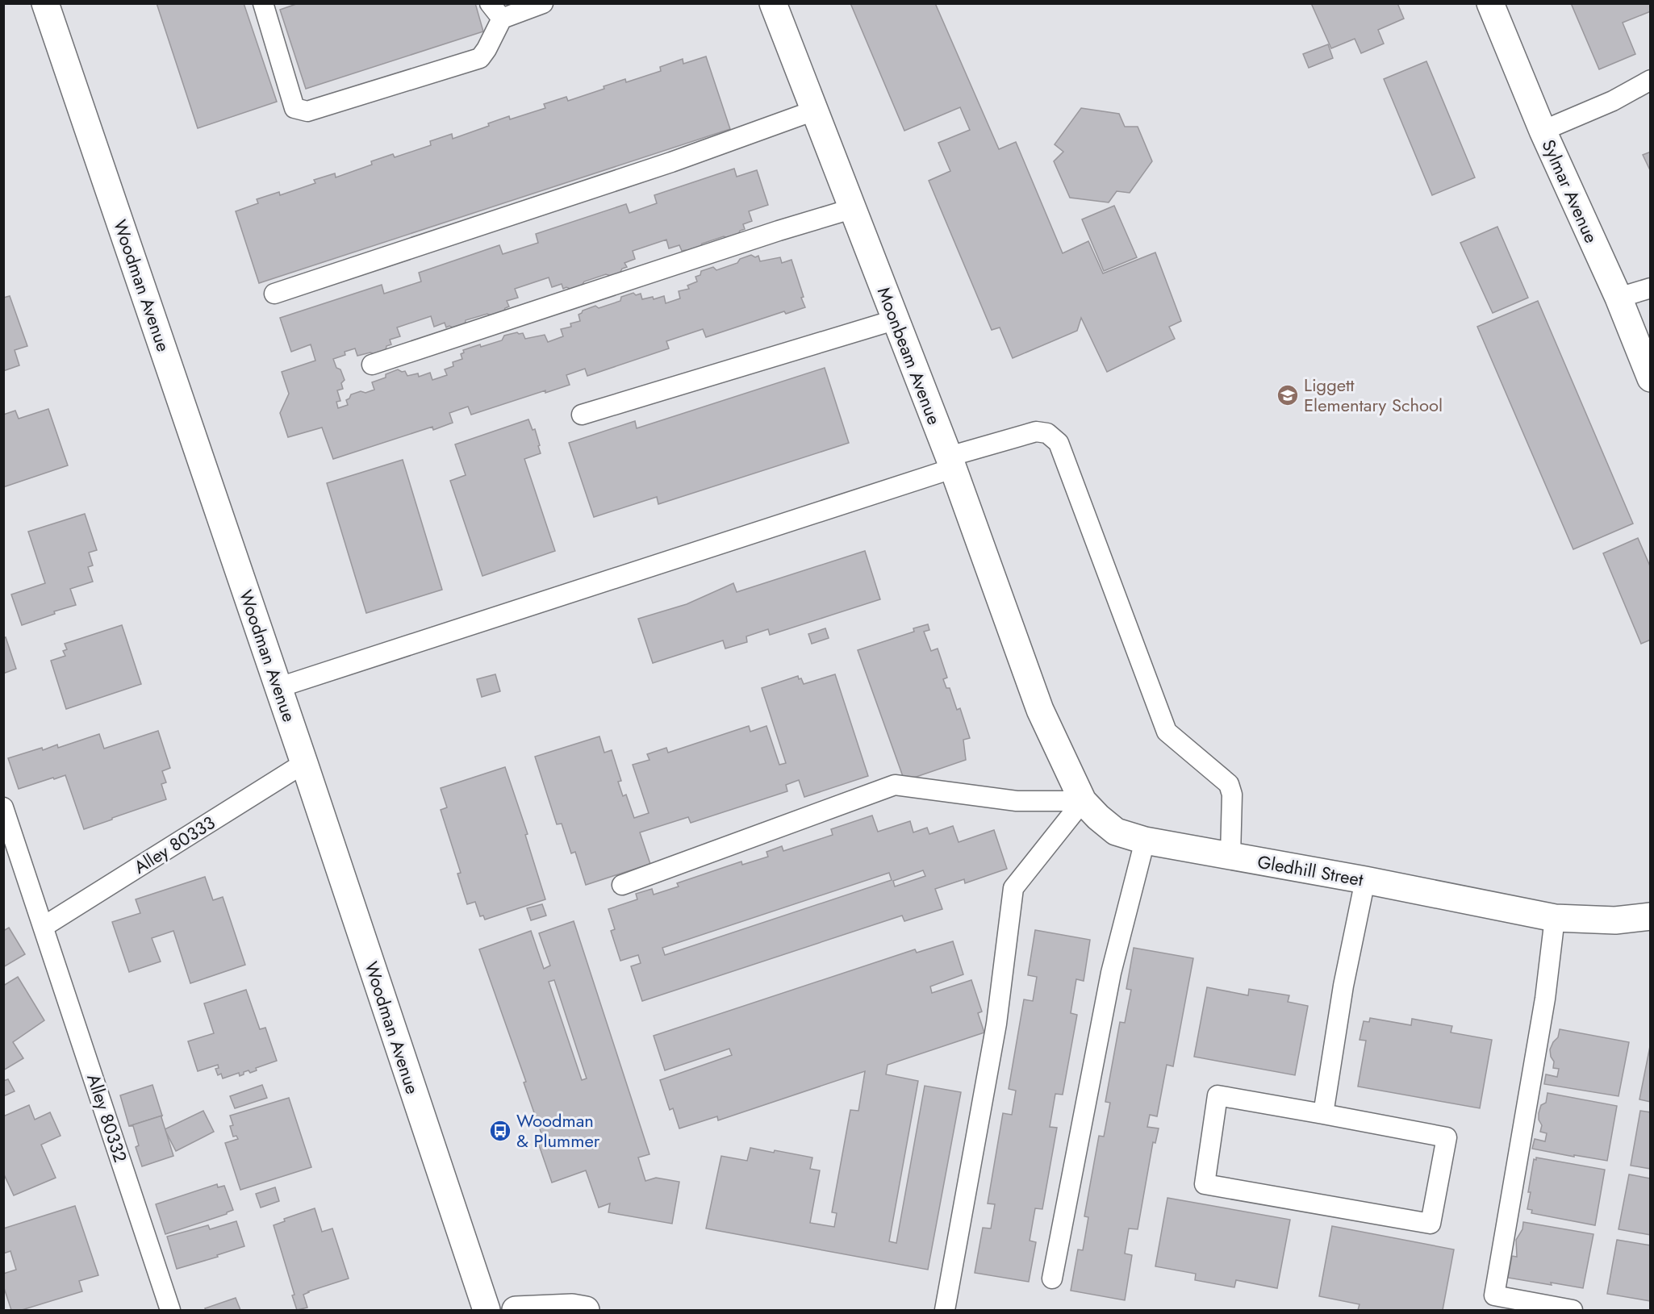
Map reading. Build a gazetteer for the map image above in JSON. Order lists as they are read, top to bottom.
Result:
{
  "streets": {
    "street": [
      "Sylmar Avenue",
      "Woodman Avenue",
      "Moonbeam Avenue",
      "Gledhill Street"
    ],
    "lane": ["Alley 80333", "Alley 80332"]
  },
  "crossings": [
    ["Woodman Avenue", "Alley 80333"],
    ["Moonbeam Avenue", "Gledhill Street"],
    ["Alley 80333", "Alley 80332"]
  ],
  "places": {
    "school or university": ["Liggett Elementary School"],
    "bus stop": ["Woodman & Plummer"]
  }
}
